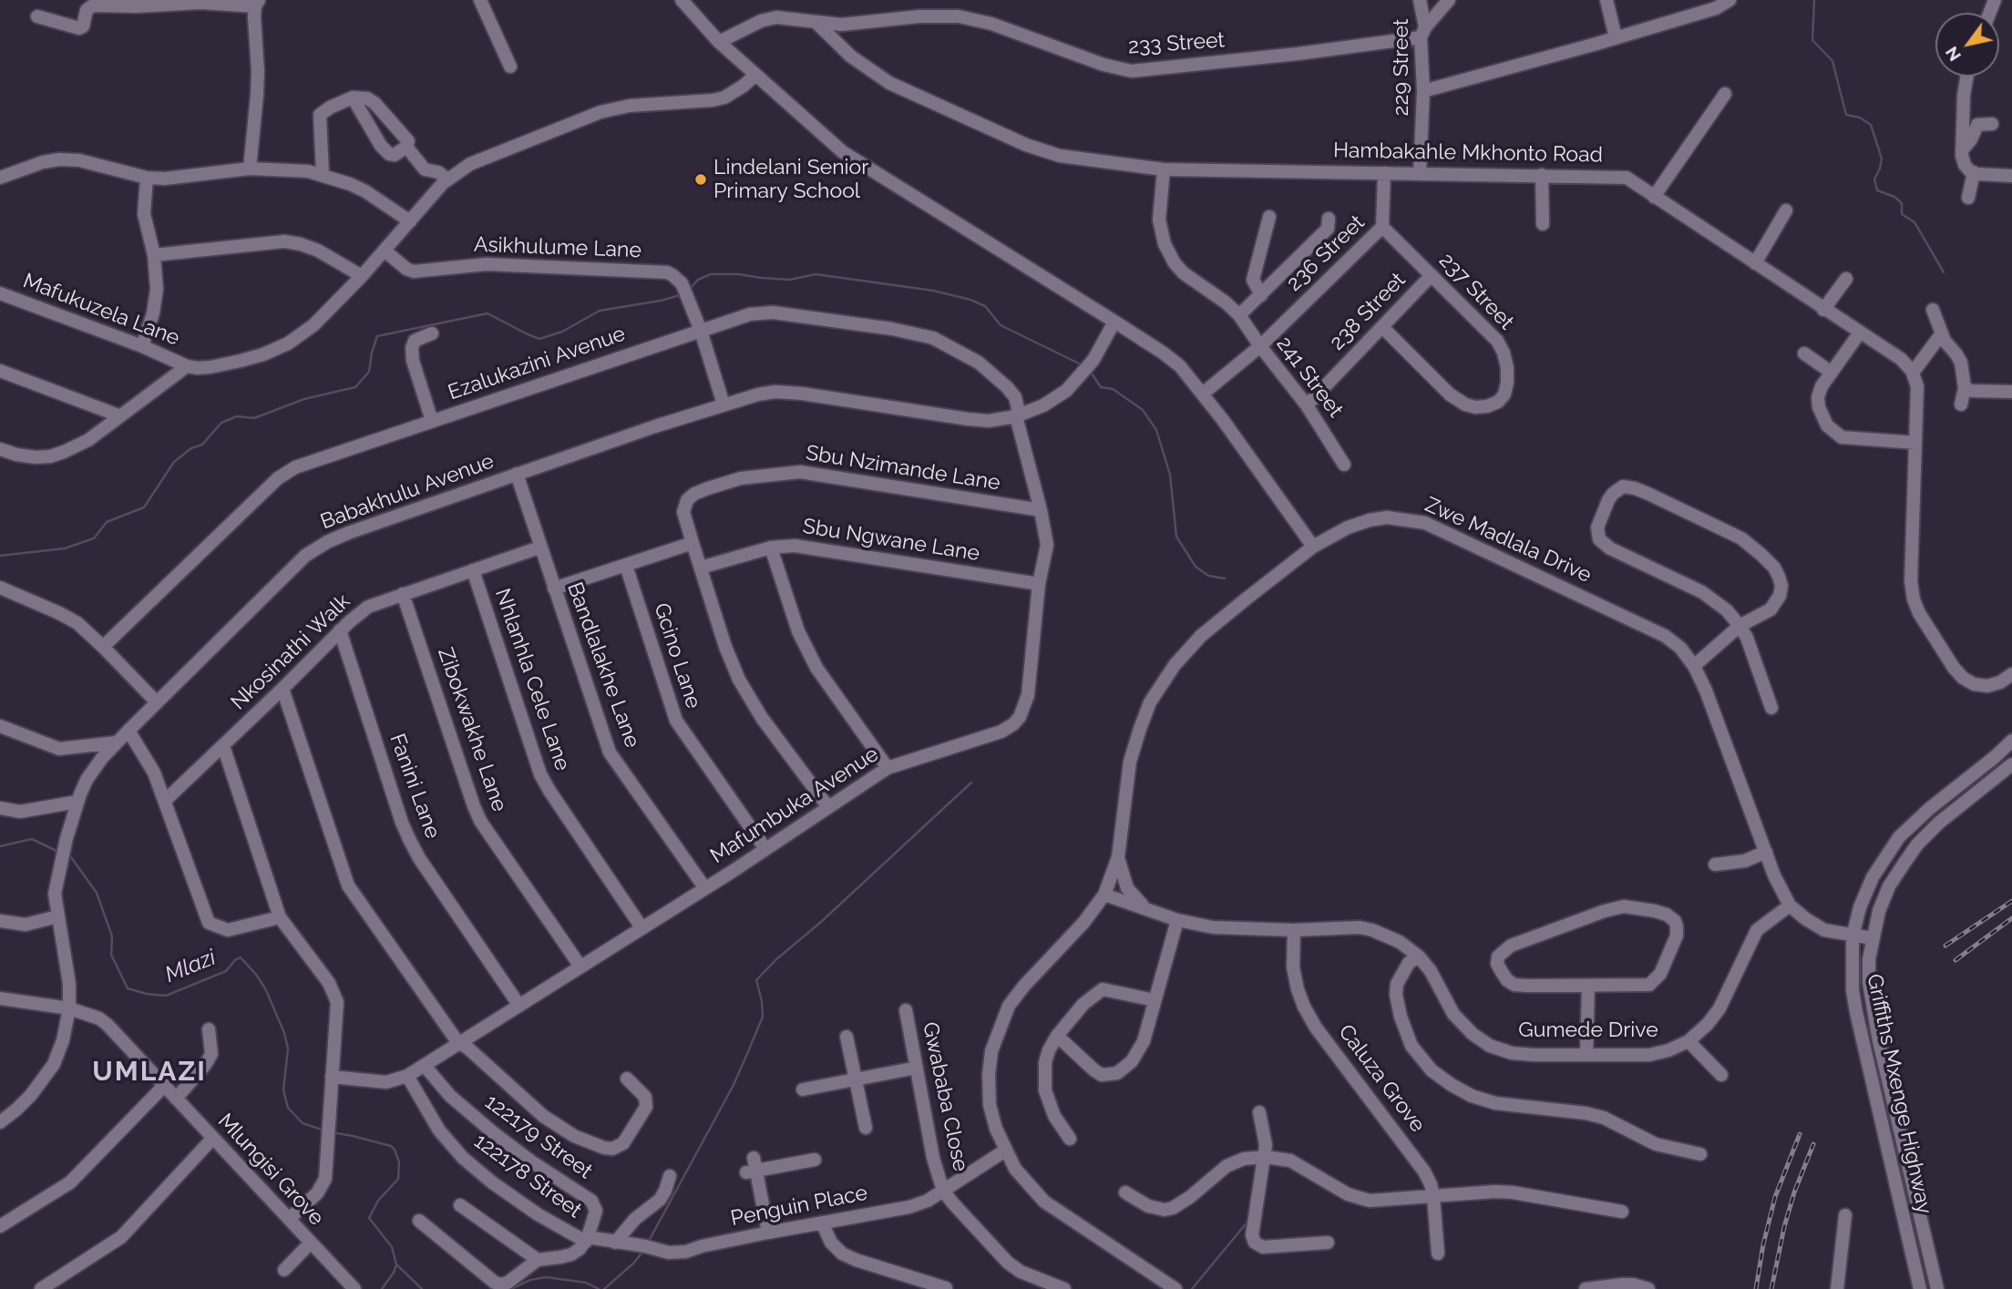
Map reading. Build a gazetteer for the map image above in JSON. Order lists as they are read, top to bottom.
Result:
{
  "streets": {
    "street": [
      "233 Street",
      "229 Street",
      "Hambakahle Mkhonto Road",
      "Asikhulume Lane",
      "236 Street",
      "237 Street",
      "Mafukuzela Lane",
      "238 Street",
      "Ezalukazini Avenue",
      "241 Street",
      "Sbu Nzimande Lane",
      "Babakhulu Avenue",
      "Sbu Ngwane Lane",
      "Zwe Madlala Drive",
      "Nkosinathi Walk",
      "Gcino Lane",
      "Bandlalakhe Lane",
      "Nhlanhla Cele Lane",
      "Zibokwakhe Lane",
      "Fanini Lane",
      "Mafumbuka Avenue",
      "Gumede Drive",
      "Caluza Grove",
      "Griffiths Mxenge Highway",
      "Gwababa Close",
      "122179 Street",
      "Mlungisi Grove",
      "122178 Street",
      "Penguin Place"
    ]
  },
  "crossings": [
    ["233 Street", "229 Street"],
    ["233 Street", "Hambakahle Mkhonto Road"],
    ["229 Street", "Hambakahle Mkhonto Road"],
    ["Hambakahle Mkhonto Road", "236 Street"],
    ["Hambakahle Mkhonto Road", "241 Street"],
    ["Asikhulume Lane", "Ezalukazini Avenue"],
    ["Asikhulume Lane", "Babakhulu Avenue"],
    ["236 Street", "237 Street"],
    ["236 Street", "241 Street"],
    ["237 Street", "238 Street"],
    ["238 Street", "241 Street"],
    ["Ezalukazini Avenue", "Babakhulu Avenue"],
    ["Ezalukazini Avenue", "Mafumbuka Avenue"],
    ["Sbu Nzimande Lane", "Mafumbuka Avenue"],
    ["Babakhulu Avenue", "Bandlalakhe Lane"],
    ["Babakhulu Avenue", "Mafumbuka Avenue"],
    ["Babakhulu Avenue", "Mlungisi Grove"],
    ["Sbu Ngwane Lane", "Mafumbuka Avenue"],
    ["Zwe Madlala Drive", "Gumede Drive"],
    ["Zwe Madlala Drive", "Griffiths Mxenge Highway"],
    ["Zwe Madlala Drive", "Penguin Place"],
    ["Nkosinathi Walk", "Bandlalakhe Lane"],
    ["Nkosinathi Walk", "Nhlanhla Cele Lane"],
    ["Nkosinathi Walk", "Zibokwakhe Lane"],
    ["Nkosinathi Walk", "Fanini Lane"],
    ["Gcino Lane", "Mafumbuka Avenue"],
    ["Bandlalakhe Lane", "Mafumbuka Avenue"],
    ["Nhlanhla Cele Lane", "Mafumbuka Avenue"],
    ["Zibokwakhe Lane", "Mafumbuka Avenue"],
    ["Fanini Lane", "Mafumbuka Avenue"],
    ["Mafumbuka Avenue", "122179 Street"],
    ["Mafumbuka Avenue", "122178 Street"],
    ["Gumede Drive", "Caluza Grove"],
    ["Gwababa Close", "Penguin Place"],
    ["122179 Street", "122178 Street"],
    ["122179 Street", "Penguin Place"],
    ["122178 Street", "Penguin Place"]
  ],
  "districts": ["UMLAZI"],
  "water": ["Mlazi"],
  "places": ["Lindelani Senior Primary School"],
  "north": "bottom left"
}
